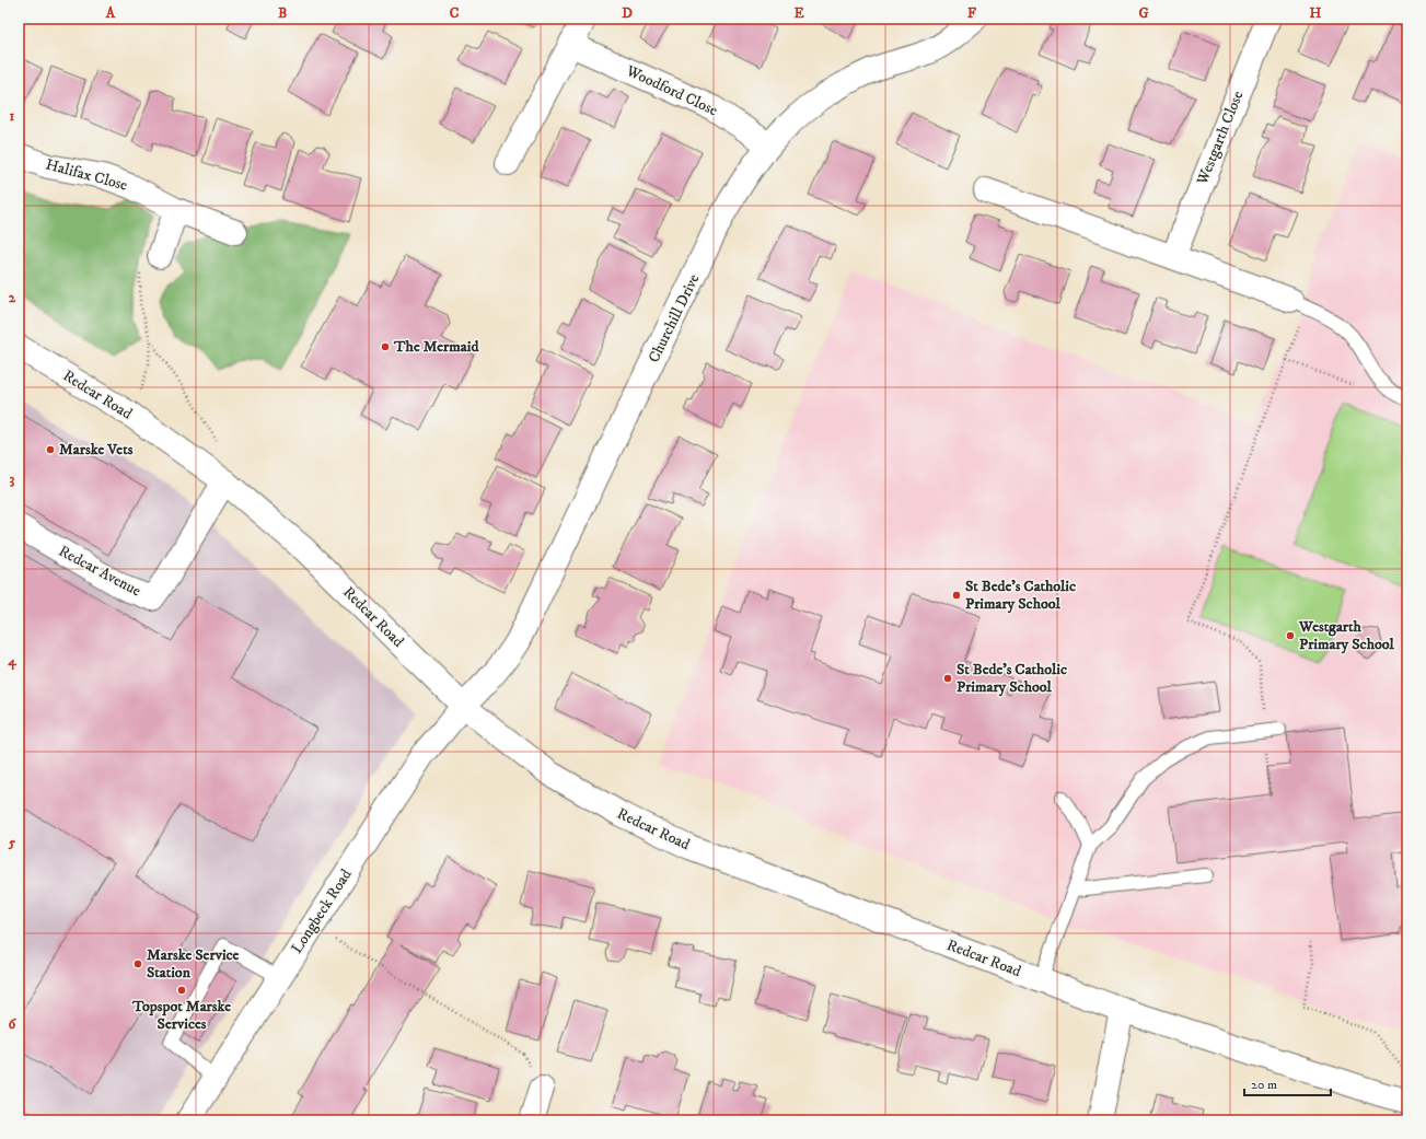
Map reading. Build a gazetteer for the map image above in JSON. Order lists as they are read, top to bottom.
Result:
{
  "streets": {
    "street": [
      "Woodford Close",
      "Westgarth Close",
      "Halifax Close",
      "Churchill Drive",
      "Redcar Road",
      "Redcar Avenue",
      "Longbeck Road"
    ]
  },
  "crossings": [
    ["Woodford Close", "Churchill Drive"],
    ["Churchill Drive", "Redcar Road"],
    ["Churchill Drive", "Longbeck Road"],
    ["Redcar Road", "Redcar Avenue"],
    ["Redcar Road", "Longbeck Road"]
  ],
  "places": [
    "The Mermaid",
    "Marske Vets",
    "St Bede's Catholic Primary School",
    "Westgarth Primary School",
    "St Bede’s Catholic Primary School",
    "Marske Service Station",
    "Topspot Marske Services"
  ],
  "scale_bar": "20 m",
  "grid": {
    "columns": [
      "A",
      "B",
      "C",
      "D",
      "E",
      "F",
      "G",
      "H"
    ],
    "rows": [
      "1",
      "2",
      "3",
      "4",
      "5",
      "6"
    ]
  }
}
